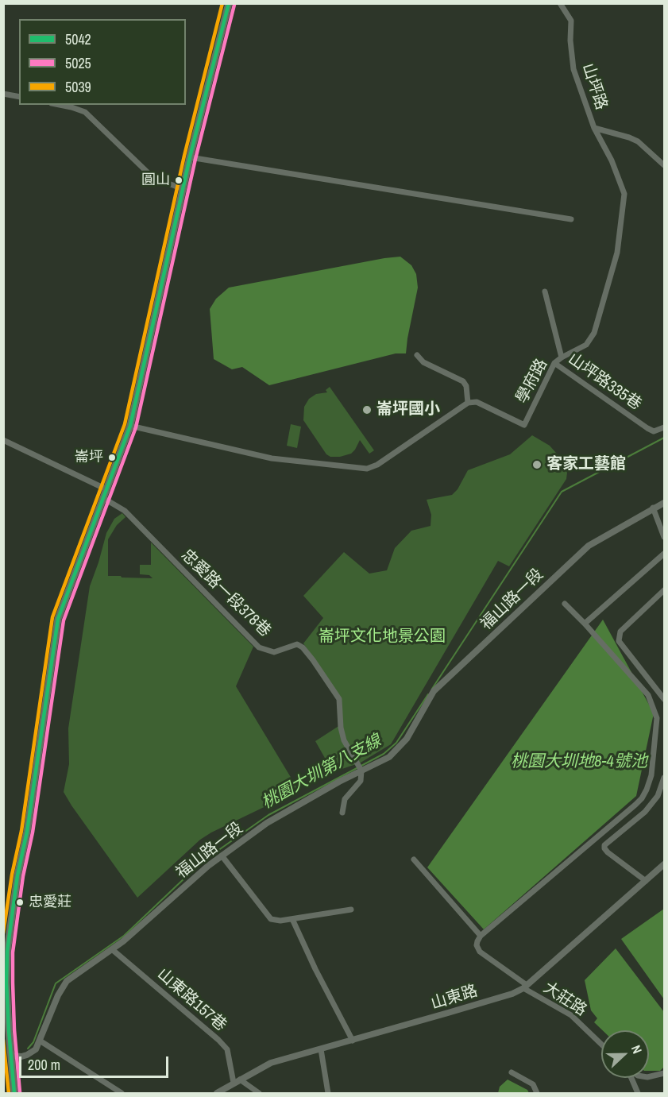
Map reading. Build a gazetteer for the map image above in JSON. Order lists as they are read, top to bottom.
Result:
{
  "streets": {
    "street": [
      "山坪路",
      "學府路",
      "山坪路335巷",
      "忠愛路一段378巷",
      "福山路一段",
      "山東路",
      "大莊路",
      "山東路157巷"
    ]
  },
  "crossings": [
    ["山坪路", "學府路"],
    ["學府路", "山坪路335巷"],
    ["忠愛路一段378巷", "福山路一段"],
    ["福山路一段", "山東路157巷"],
    ["山東路", "大莊路"],
    ["山東路", "山東路157巷"]
  ],
  "water": ["桃園大圳地8-4號池", "桃園大圳第八支線"],
  "parks": ["崙坪文化地景公園"],
  "places": [
    "圓山",
    "崙坪國小",
    "崙坪",
    "客家工藝館",
    "忠愛莊"
  ],
  "lines": ["transit line 5042", "transit line 5039", "transit line 5025"],
  "legend": ["5042", "5025", "5039"],
  "scale_bar": "200 m",
  "north": "right"
}
